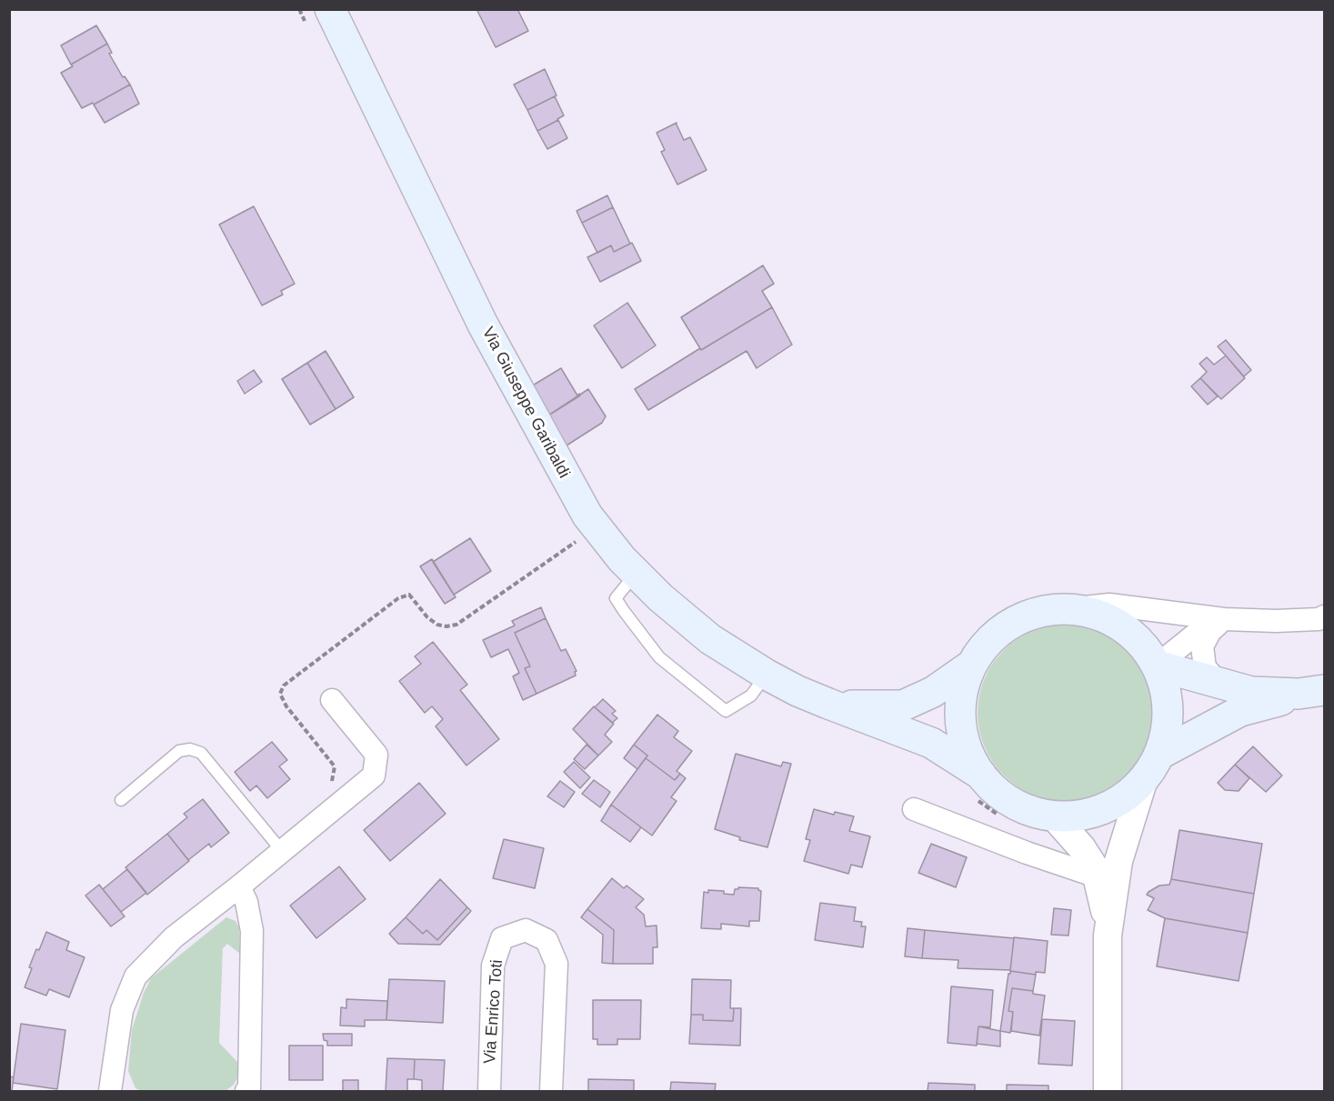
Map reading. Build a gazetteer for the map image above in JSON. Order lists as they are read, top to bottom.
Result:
{
  "streets": {
    "main road": ["Via Giuseppe Garibaldi"],
    "street": ["Via Enrico Toti"]
  }
}
